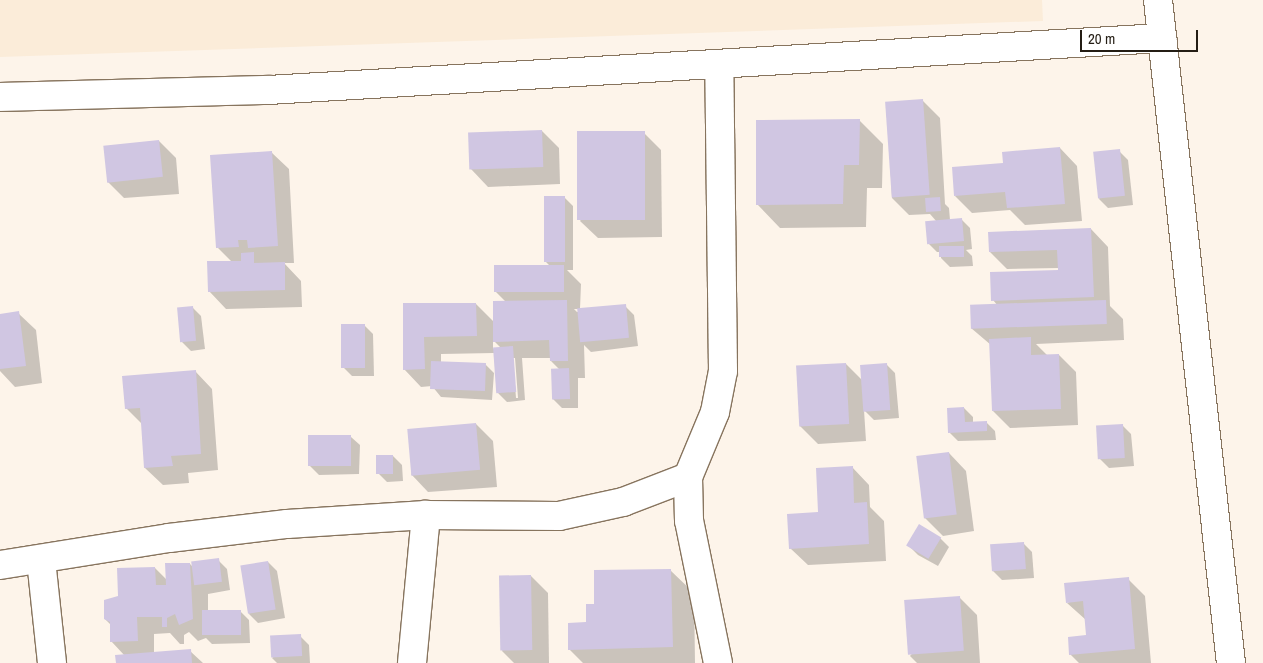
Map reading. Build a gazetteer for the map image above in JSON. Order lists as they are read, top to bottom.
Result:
{
  "scale_bar": "20 m"
}
